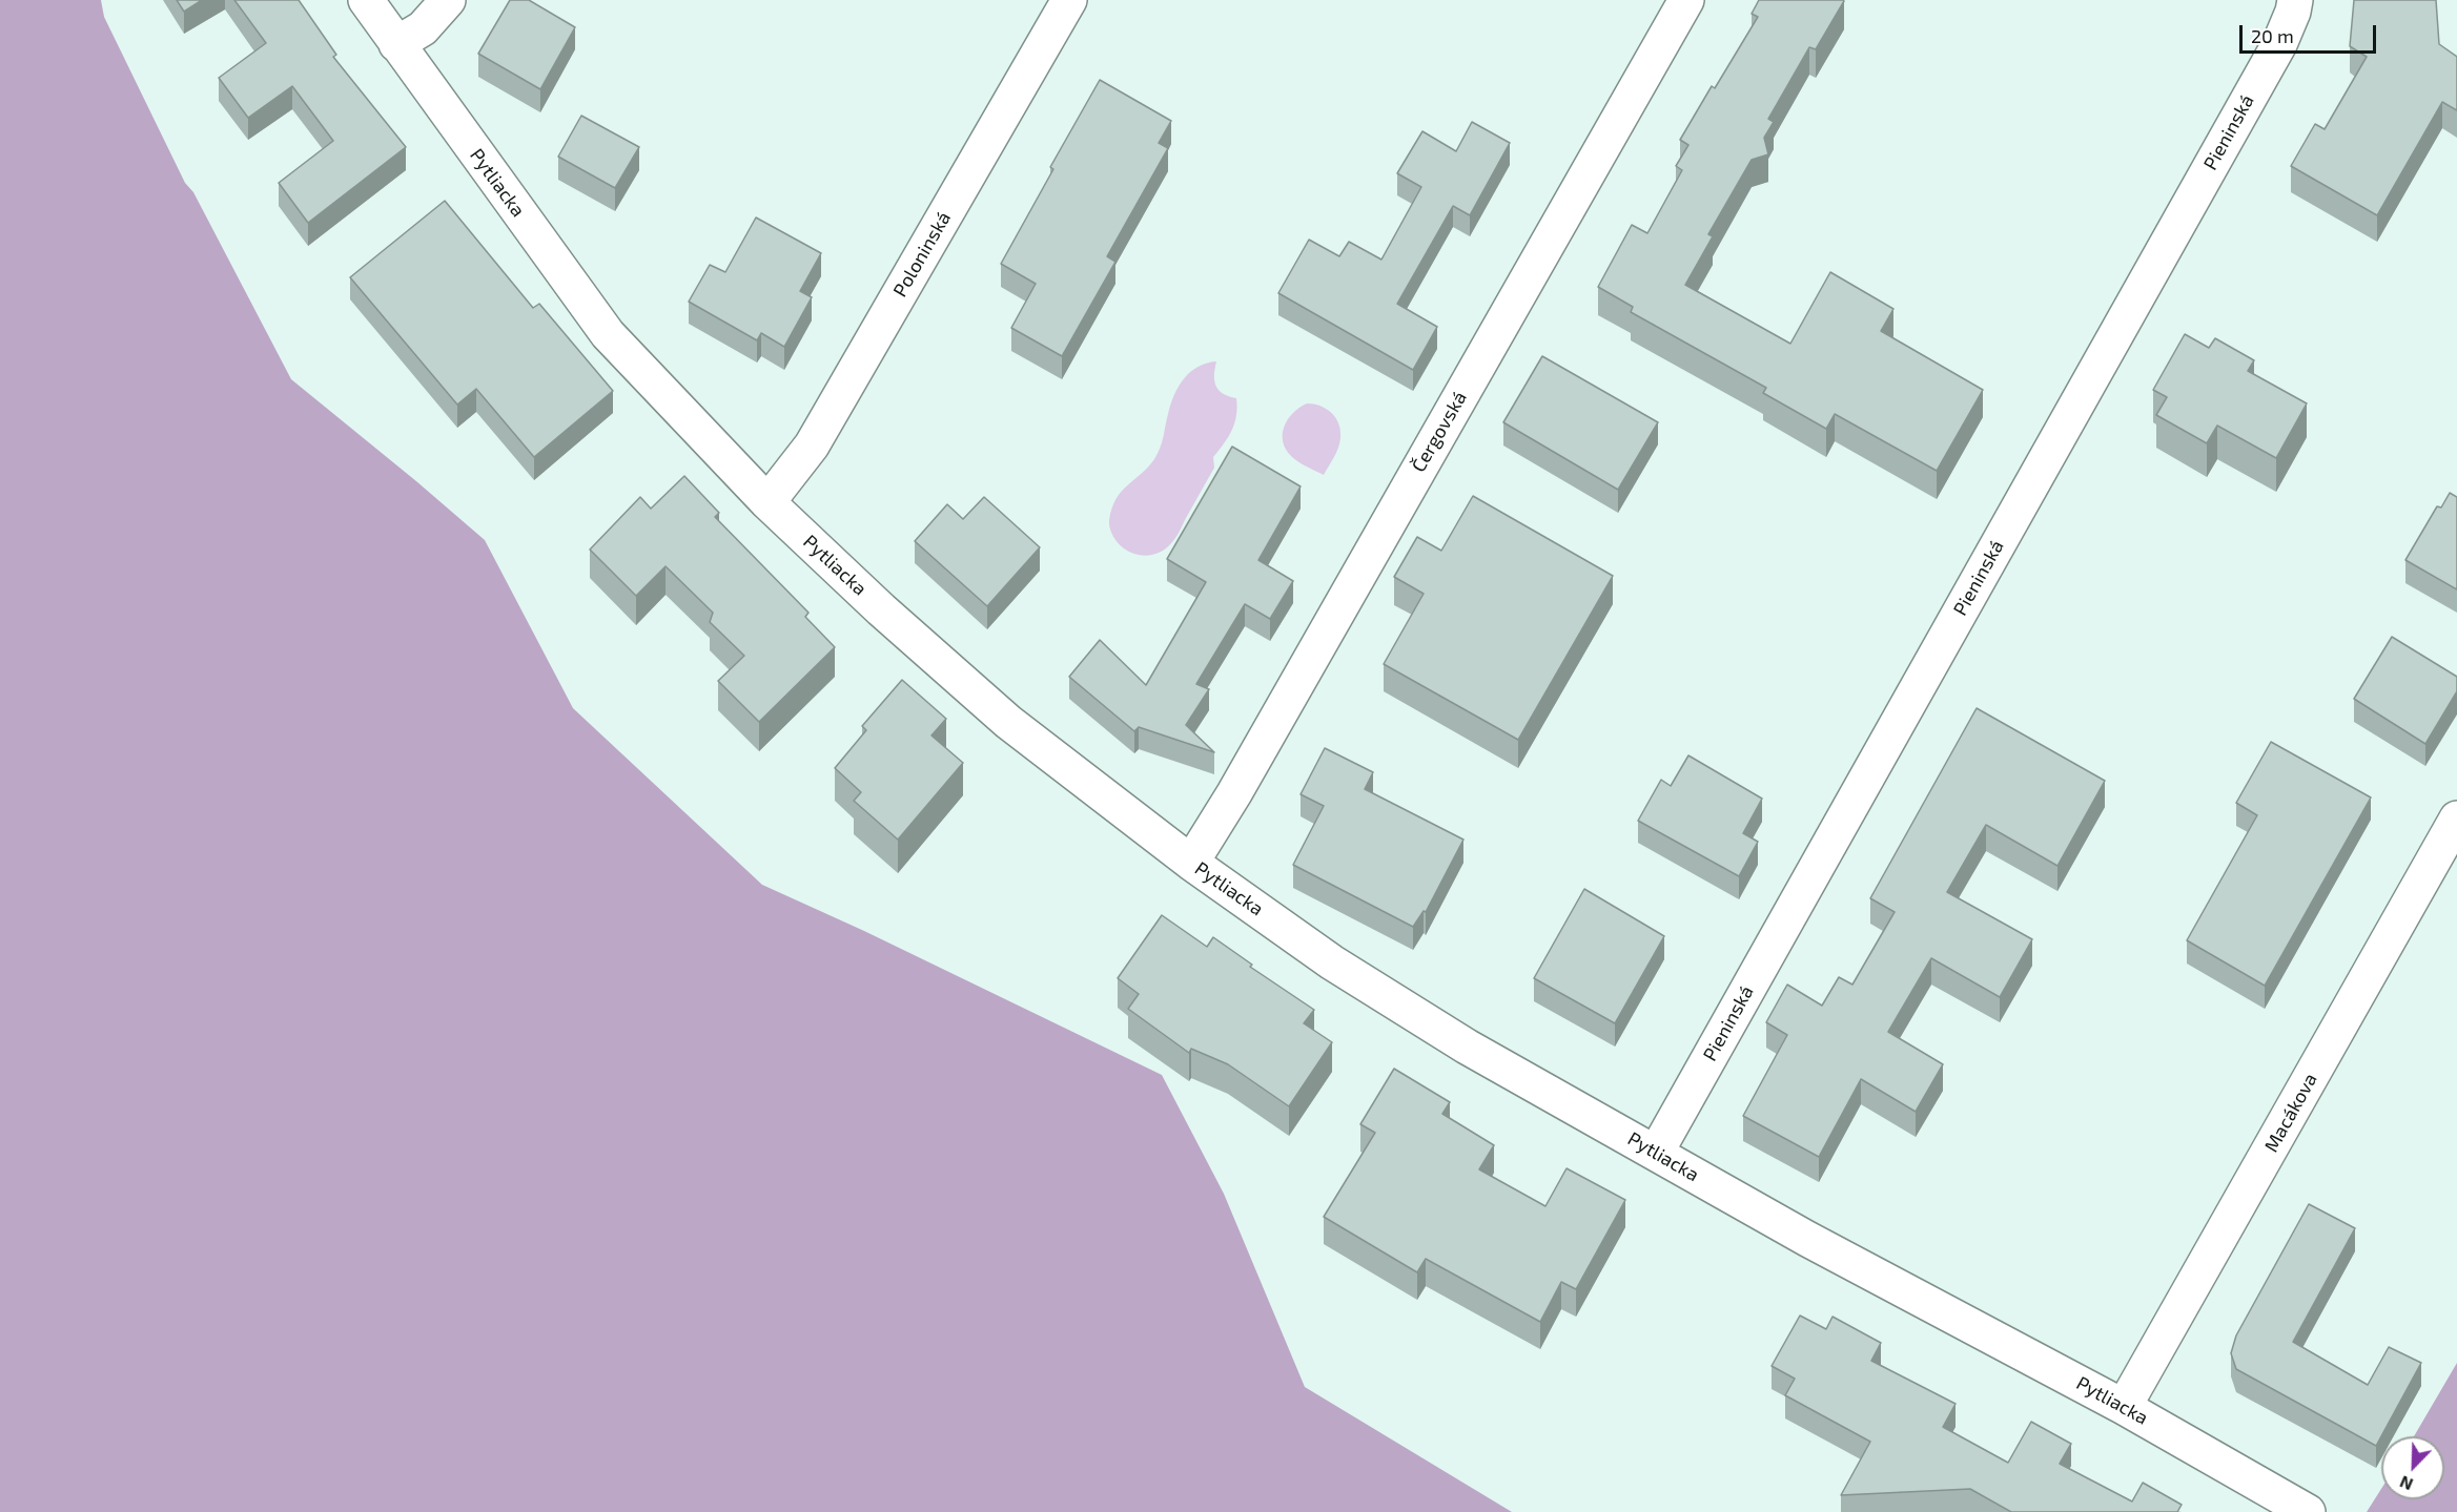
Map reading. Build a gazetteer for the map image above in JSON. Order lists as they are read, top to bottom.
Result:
{
  "streets": {
    "street": [
      "Pieninská",
      "Pytliacka",
      "Poloninská",
      "Čergovská",
      "Macákova"
    ]
  },
  "crossings": [
    ["Pieninská", "Pytliacka"],
    ["Pytliacka", "Poloninská"],
    ["Pytliacka", "Čergovská"],
    ["Pytliacka", "Macákova"]
  ],
  "scale_bar": "20 m",
  "north": "bottom left"
}
